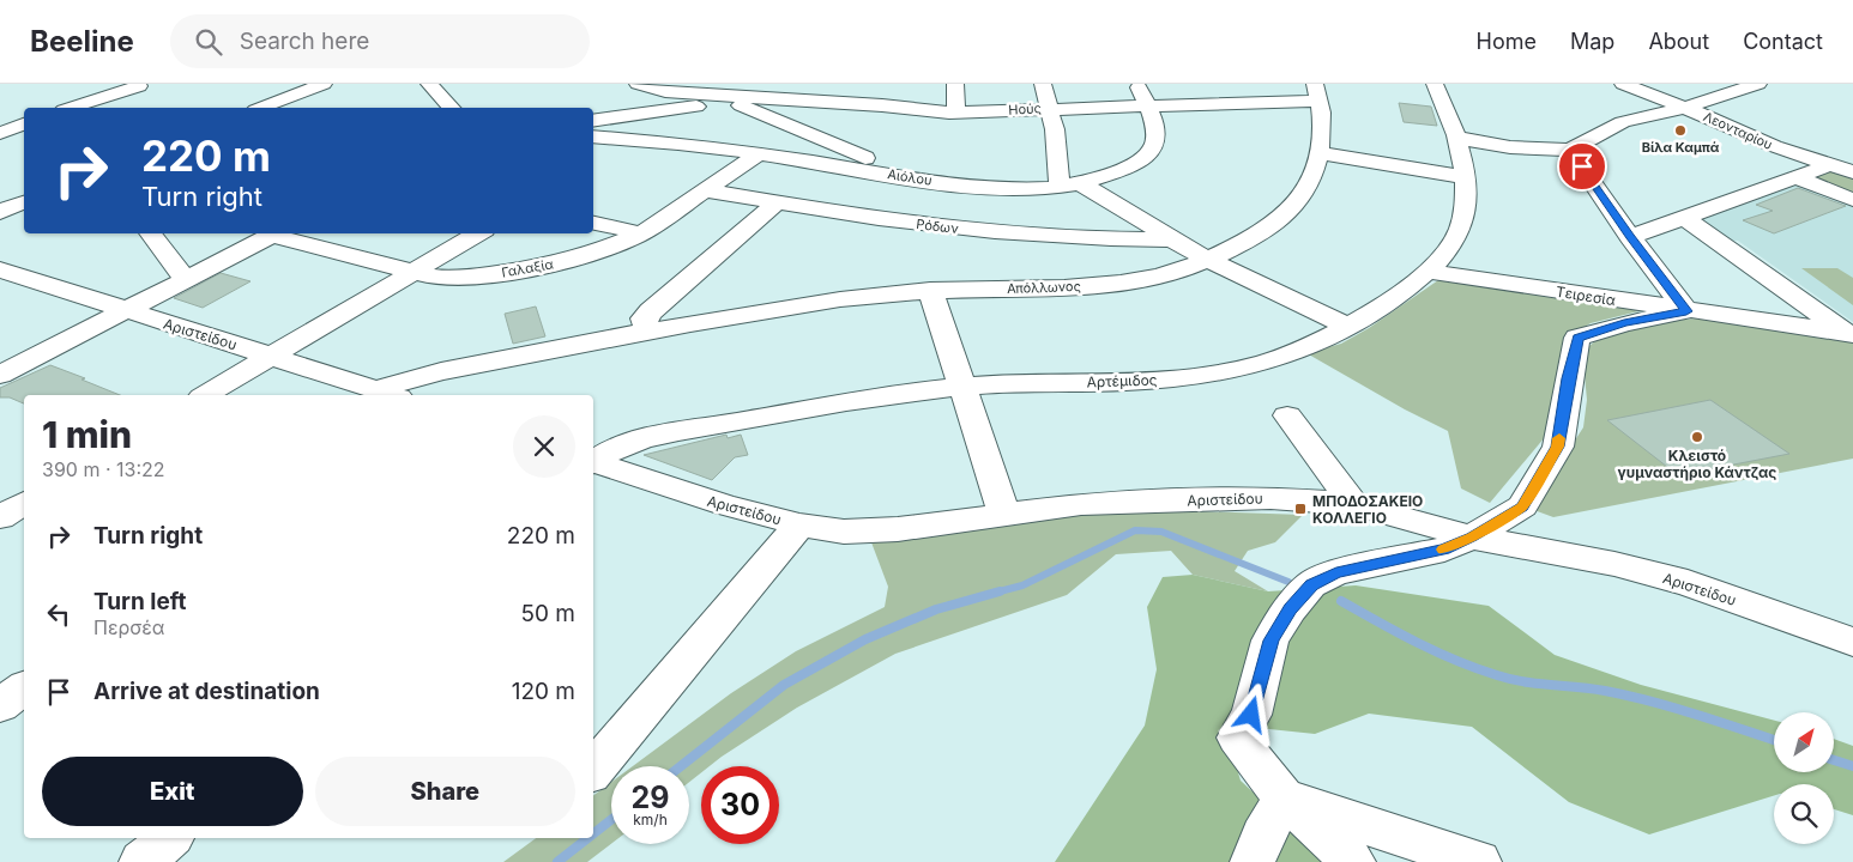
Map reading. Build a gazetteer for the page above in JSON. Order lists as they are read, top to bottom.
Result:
{
  "streets": {
    "street": [
      "Ηούς",
      "Λεονταρίου",
      "Αιόλου",
      "Ρόδων",
      "Γαλαξία",
      "Απόλλωνος",
      "Tειρεσία",
      "Αριστείδου",
      "Αρτέμιδος"
    ]
  },
  "crossings": [
    ["Ηούς", "Αιόλου"],
    ["Ηούς", "Απόλλωνος"],
    ["Αιόλου", "Γαλαξία"],
    ["Ρόδων", "Γαλαξία"],
    ["Απόλλωνος", "Αριστείδου"],
    ["Tειρεσία", "Αρτέμιδος"]
  ],
  "places": {
    "other": ["Βίλα Καμπά", "Κλειστό γυμναστήριο Κάντζας"],
    "transit": ["ΜΠΟΔΟΣΑΚΕΙΟ ΚΟΛΛΕΓΙΟ"]
  },
  "north": "top right",
  "page": {
    "header": "Beeline",
    "search": "Search here",
    "nav": [
      "Home",
      "Map",
      "About",
      "Contact"
    ],
    "turn": ["220 m", "Turn right"],
    "heading": ["1 min", "390 m · 13:22"],
    "list": [
      {
        "name": "Turn right",
        "value": "220 m"
      },
      {
        "name": "Turn left",
        "note": "Περσέα",
        "value": "50 m"
      },
      {
        "name": "Arrive at destination",
        "value": "120 m"
      }
    ],
    "buttons": ["Exit", "Share"],
    "speed": "29 km/h",
    "limit": "30"
  }
}
